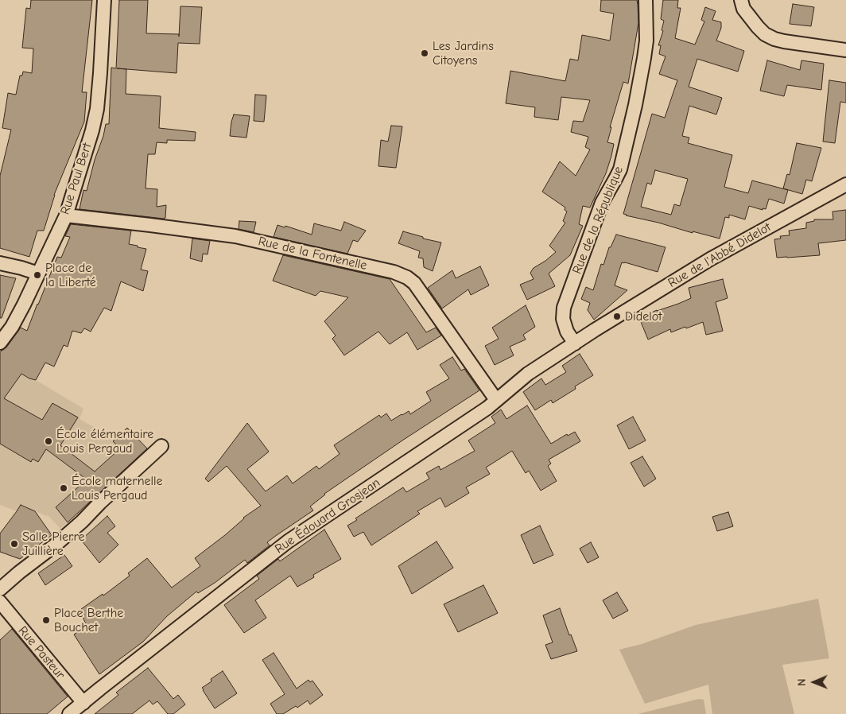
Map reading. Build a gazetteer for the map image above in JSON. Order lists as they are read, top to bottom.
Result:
{
  "streets": {
    "street": [
      "Rue Paul Bert",
      "Rue de la République",
      "Rue de la Fontenelle",
      "Rue de l'Abbé Didelot",
      "Rue Édouard Grosjean",
      "Rue Pasteur"
    ]
  },
  "crossings": [
    ["Rue Paul Bert", "Rue de la Fontenelle"],
    ["Rue de la République", "Rue Édouard Grosjean"],
    ["Rue de la Fontenelle", "Rue Édouard Grosjean"],
    ["Rue de l'Abbé Didelot", "Rue Édouard Grosjean"],
    ["Rue Édouard Grosjean", "Rue Pasteur"]
  ],
  "places": [
    "Les Jardins Citoyens",
    "Place de la Liberté",
    "Didelot",
    "École élémentaire Louis Pergaud",
    "École maternelle Louis Pergaud",
    "Salle Pierre Juillière",
    "Place Berthe Bouchet"
  ],
  "north": "left"
}
